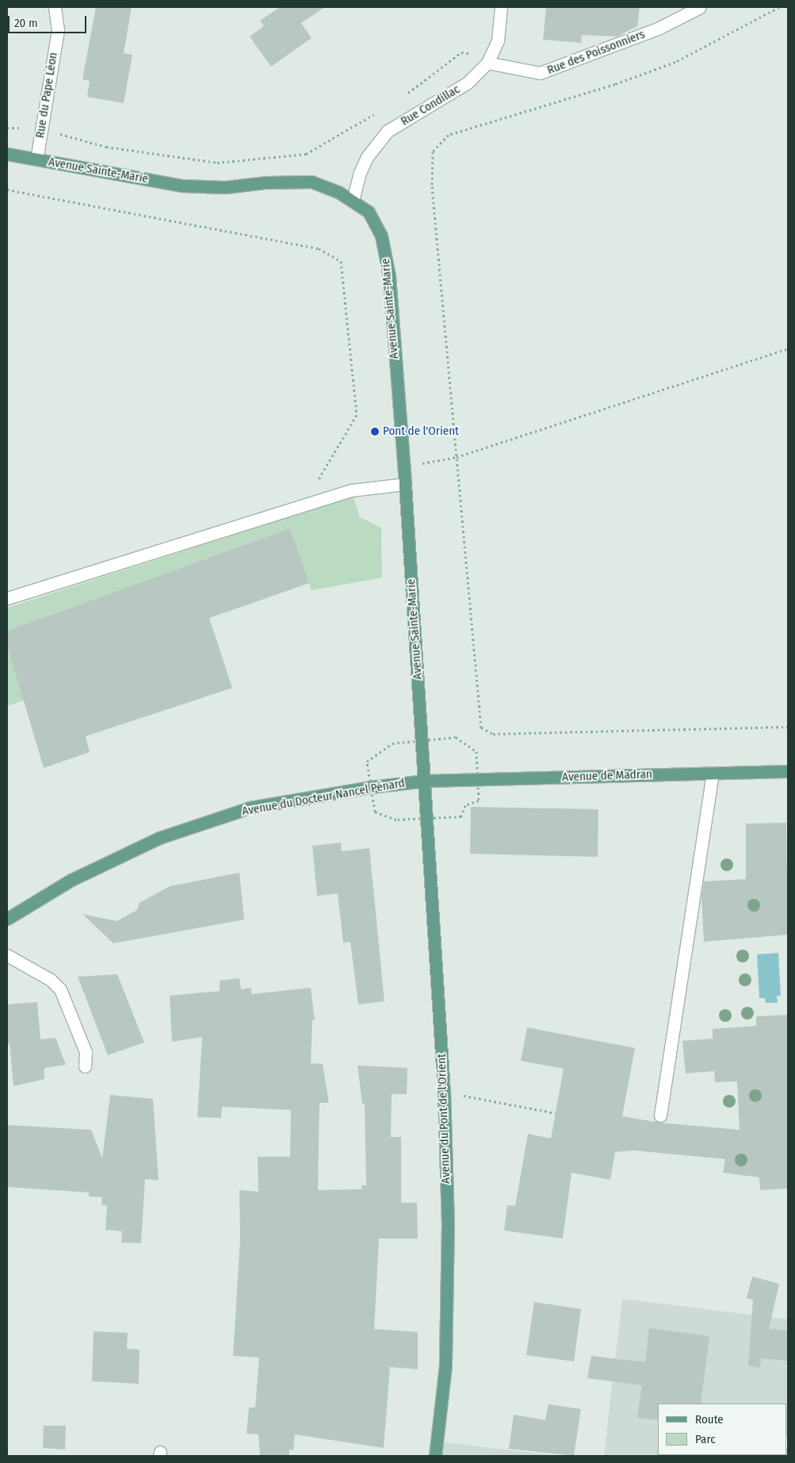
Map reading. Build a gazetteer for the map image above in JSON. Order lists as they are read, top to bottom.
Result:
{
  "streets": {
    "main road": [
      "Avenue Sainte-Marie",
      "Avenue de Madran",
      "Avenue du Docteur Nancel Pénard",
      "Avenue du Pont de l'Orient"
    ],
    "street": ["Rue des Poissonniers", "Rue du Pape Léon", "Rue Condillac"]
  },
  "crossings": [
    ["Rue des Poissonniers", "Rue Condillac"],
    ["Rue du Pape Léon", "Avenue Sainte-Marie"],
    ["Rue Condillac", "Avenue Sainte-Marie"],
    ["Avenue Sainte-Marie", "Avenue de Madran"],
    ["Avenue Sainte-Marie", "Avenue du Docteur Nancel Pénard"],
    ["Avenue Sainte-Marie", "Avenue du Pont de l'Orient"],
    ["Avenue de Madran", "Avenue du Docteur Nancel Pénard"],
    ["Avenue de Madran", "Avenue du Pont de l'Orient"],
    ["Avenue du Docteur Nancel Pénard", "Avenue du Pont de l'Orient"]
  ],
  "places": ["Pont de l'Orient"],
  "legend": ["Route", "Parc"],
  "scale_bar": "20 m"
}
